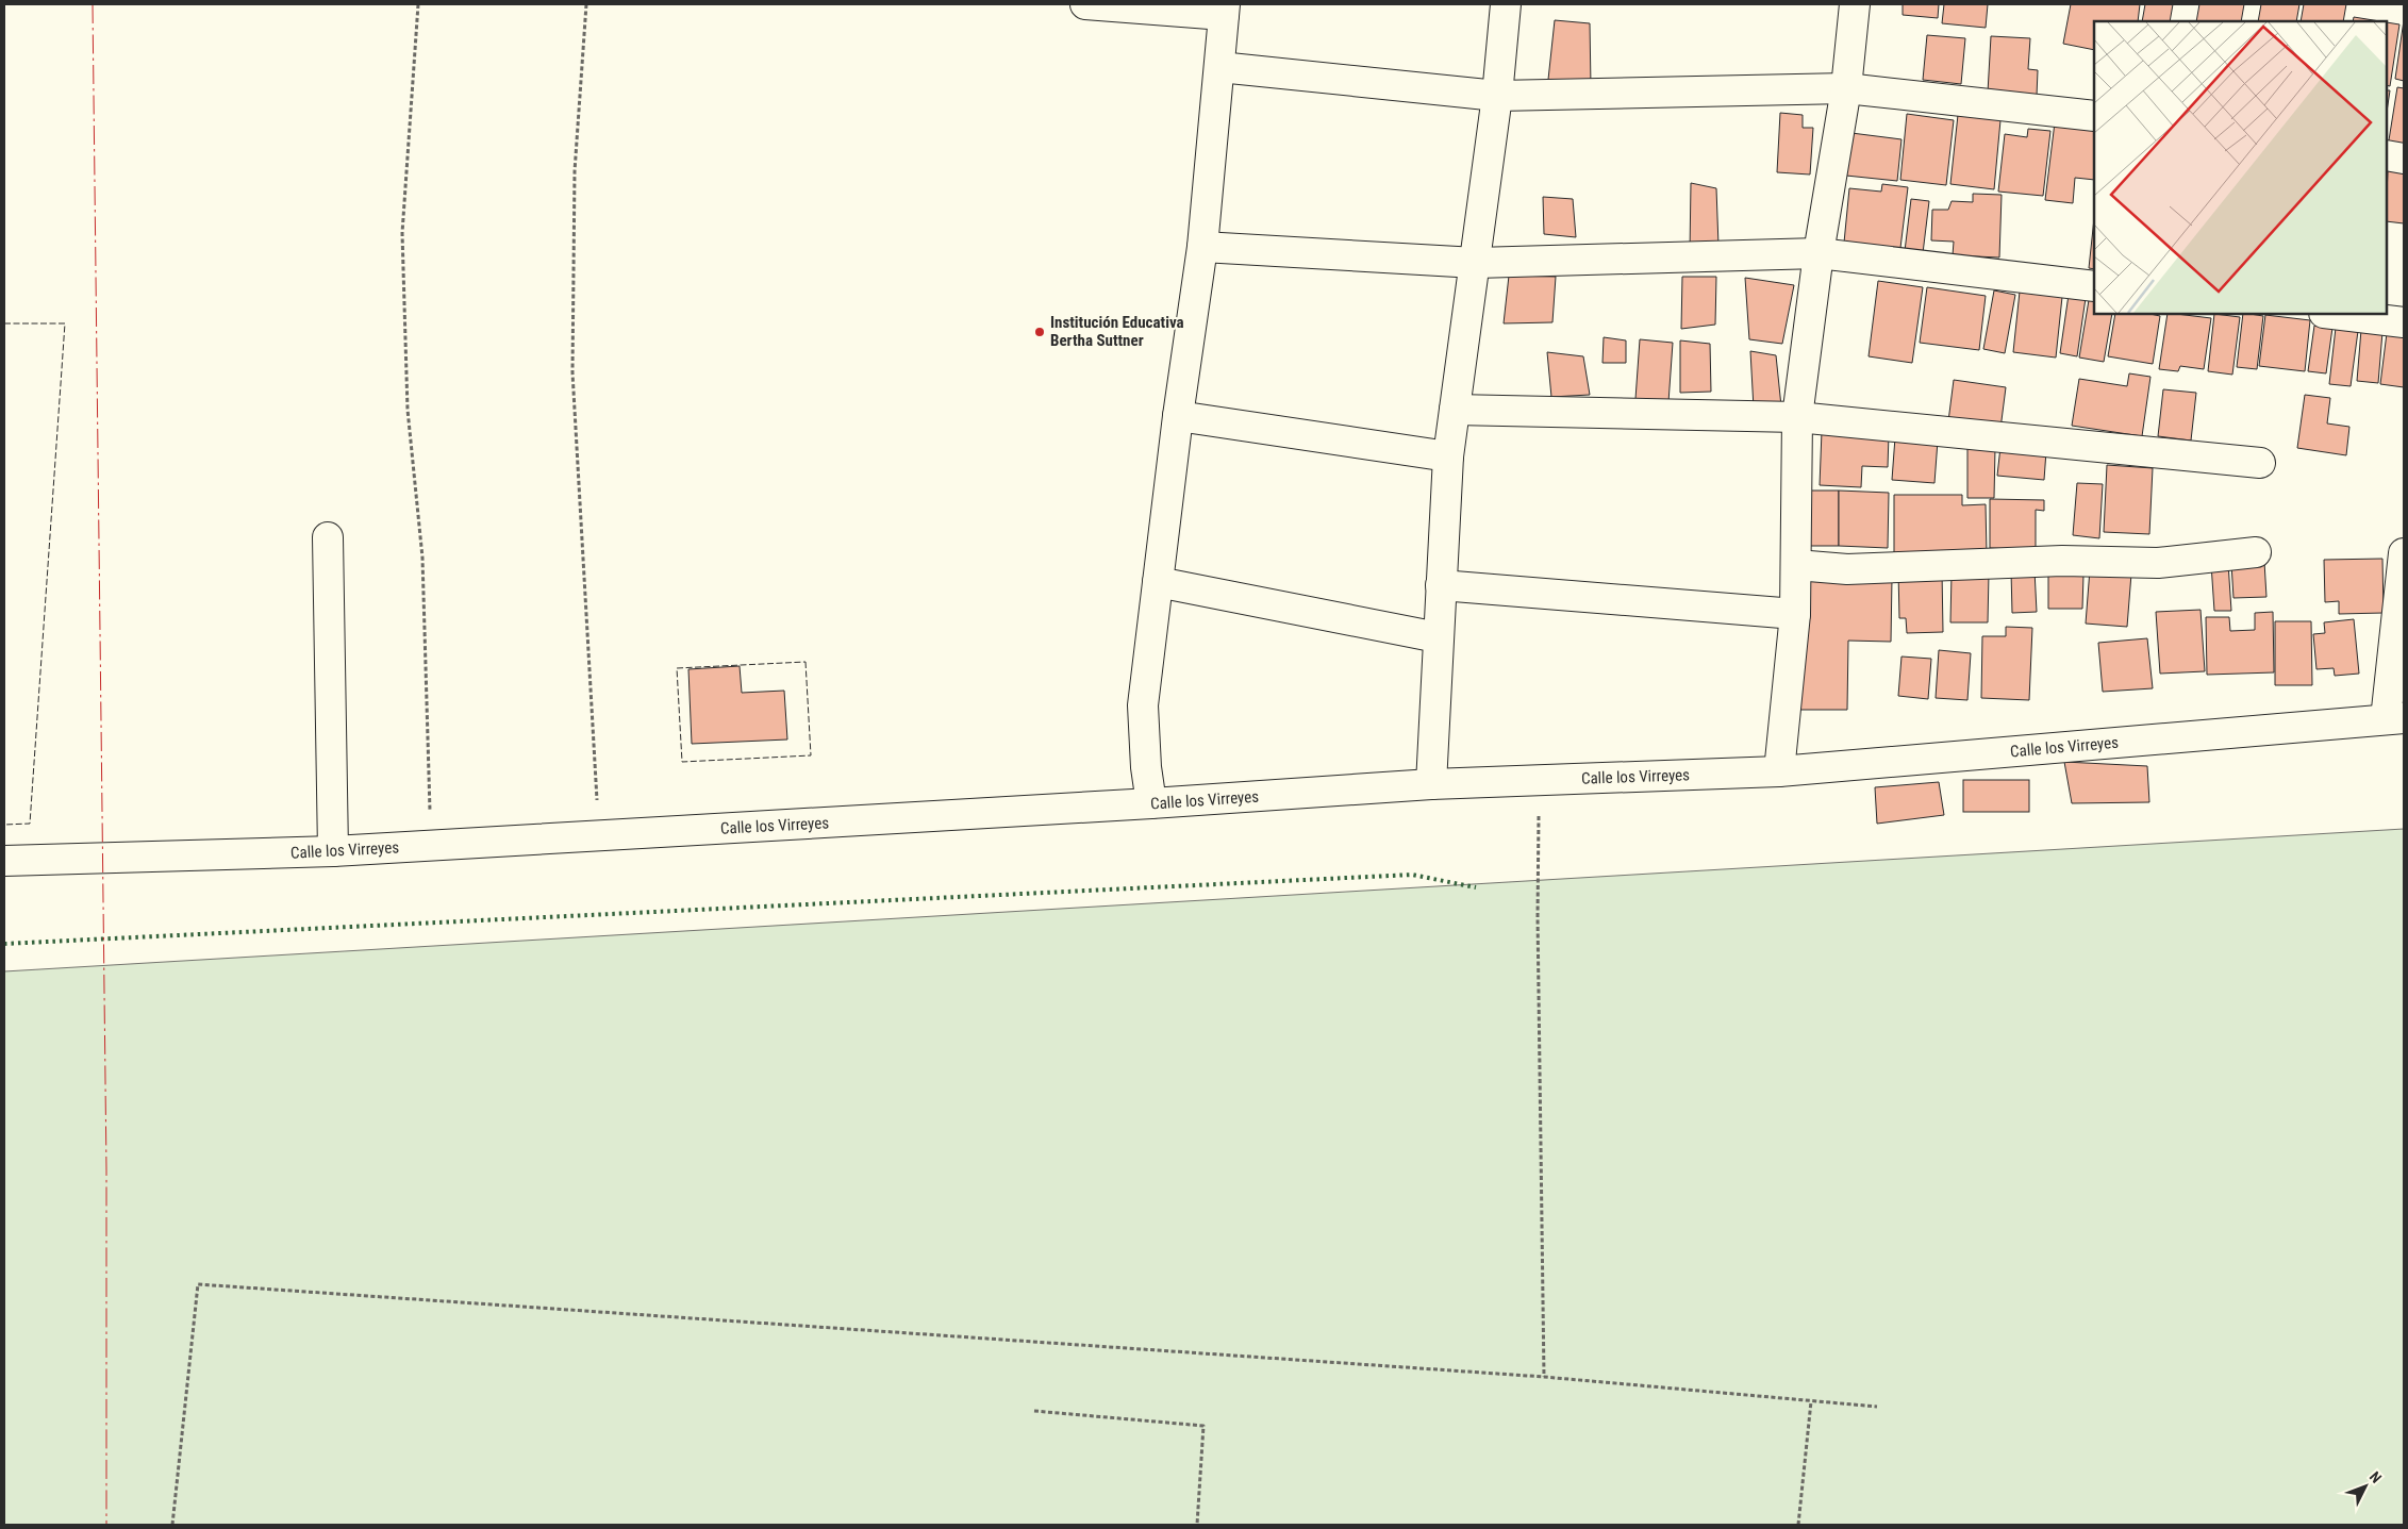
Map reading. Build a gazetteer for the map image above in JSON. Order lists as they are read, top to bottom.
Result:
{
  "streets": {
    "street": ["Calle los Virreyes"]
  },
  "places": ["Institución Educativa Bertha Suttner"],
  "north": "top right"
}
